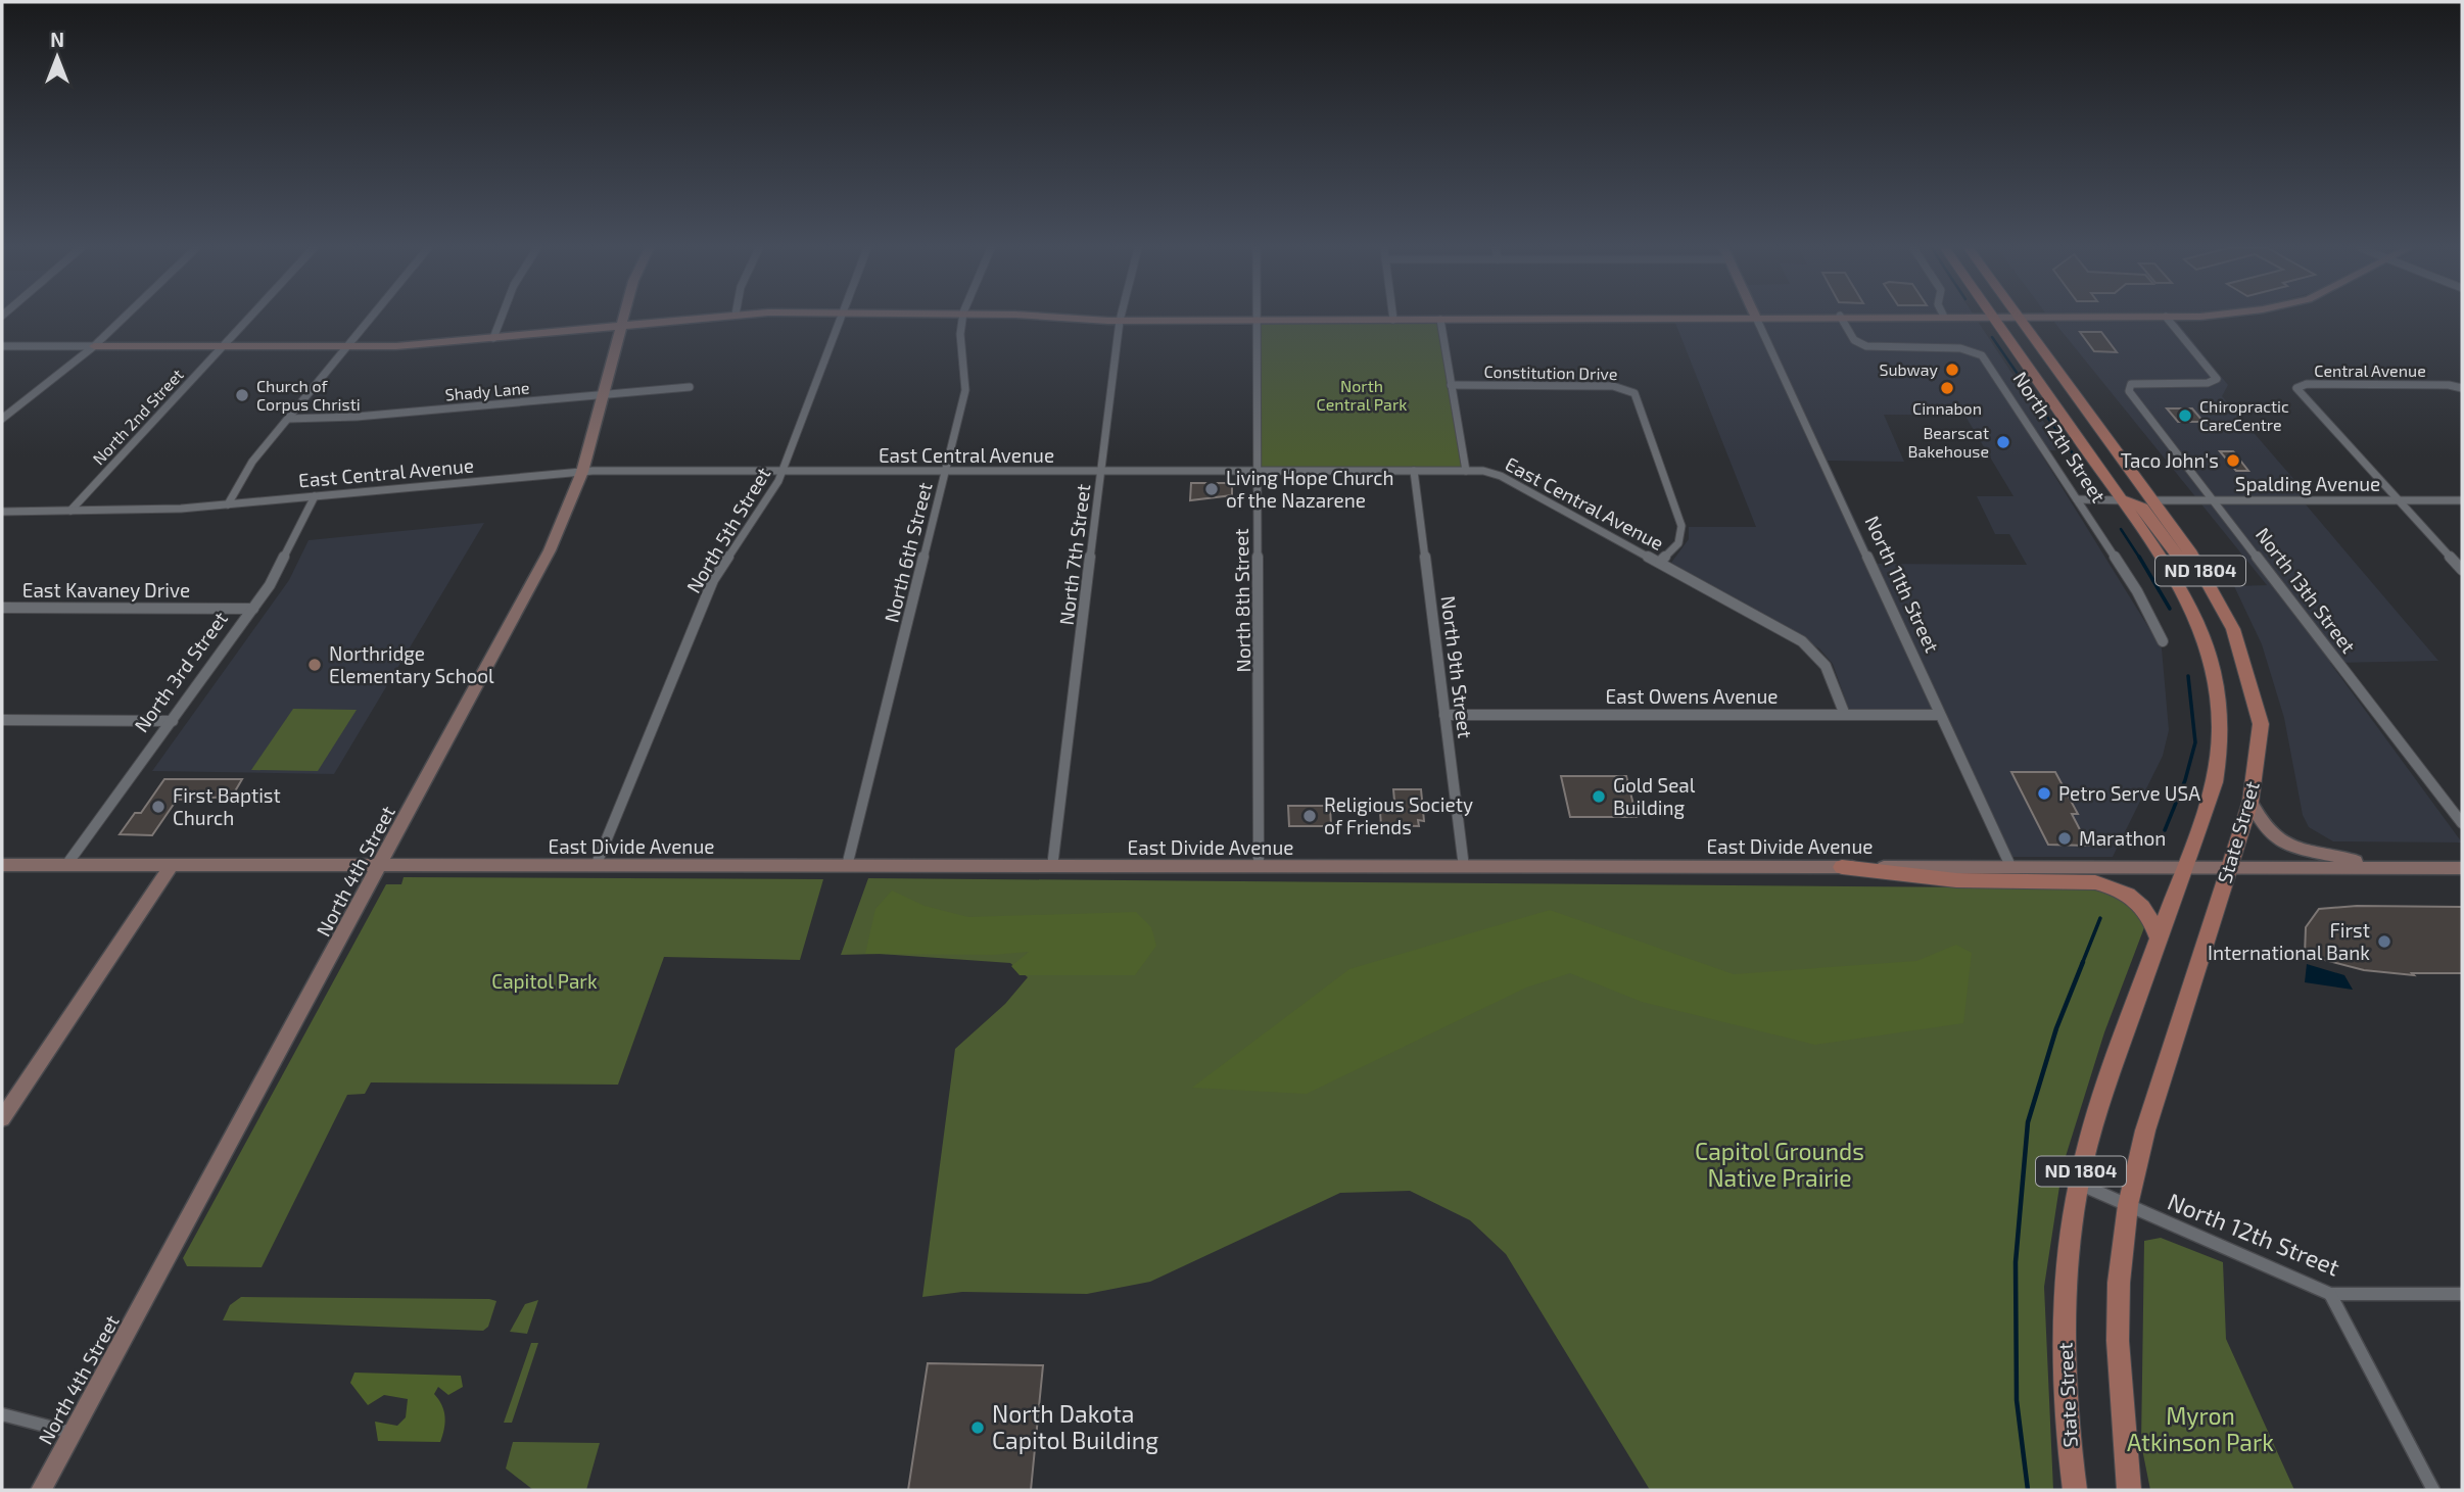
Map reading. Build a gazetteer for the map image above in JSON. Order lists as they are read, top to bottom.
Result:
{
  "streets": {
    "main road": ["ND 1804", "State Street"],
    "street": [
      "Central Avenue",
      "Constitution Drive",
      "Shady Lane",
      "North 2nd Street",
      "North 12th Street",
      "East Central Avenue",
      "Spalding Avenue",
      "North 5th Street",
      "North 6th Street",
      "North 7th Street",
      "North 11th Street",
      "East Kavaney Drive",
      "North 13th Street",
      "North 8th Street",
      "North 9th Street",
      "North 3rd Street",
      "East Owens Avenue",
      "East Divide Avenue",
      "North 4th Street"
    ]
  },
  "crossings": [
    ["Central Avenue", "Spalding Avenue"],
    ["Constitution Drive", "East Central Avenue"],
    ["Shady Lane", "North 4th Street"],
    ["North 2nd Street", "East Central Avenue"],
    ["North 12th Street", "State Street"],
    ["East Central Avenue", "North 5th Street"],
    ["East Central Avenue", "North 6th Street"],
    ["East Central Avenue", "North 7th Street"],
    ["East Central Avenue", "North 8th Street"],
    ["East Central Avenue", "North 9th Street"],
    ["East Central Avenue", "North 3rd Street"],
    ["East Central Avenue", "East Owens Avenue"],
    ["East Central Avenue", "North 4th Street"],
    ["Spalding Avenue", "North 13th Street"],
    ["Spalding Avenue", "State Street"],
    ["North 5th Street", "East Divide Avenue"],
    ["North 6th Street", "East Divide Avenue"],
    ["North 7th Street", "East Divide Avenue"],
    ["North 11th Street", "East Owens Avenue"],
    ["North 11th Street", "East Divide Avenue"],
    ["East Kavaney Drive", "North 3rd Street"],
    ["North 8th Street", "East Divide Avenue"],
    ["North 9th Street", "East Owens Avenue"],
    ["North 9th Street", "East Divide Avenue"],
    ["North 3rd Street", "East Divide Avenue"],
    ["State Street", "East Divide Avenue"],
    ["East Divide Avenue", "North 4th Street"]
  ],
  "parks": [
    "North Central Park",
    "Capitol Park",
    "Capitol Grounds Native Prairie",
    "Myron Atkinson Park"
  ],
  "places": [
    "Subway",
    "Cinnabon",
    "Church of Corpus Christi",
    "Chiropractic CareCentre",
    "Bearscat Bakehouse",
    "Taco John's",
    "Living Hope Church of the Nazarene",
    "Northridge Elementary School",
    "Petro Serve USA",
    "Gold Seal Building",
    "First Baptist Church",
    "Religious Society of Friends",
    "Marathon",
    "First International Bank",
    "North Dakota Capitol Building"
  ],
  "north": "top"
}
